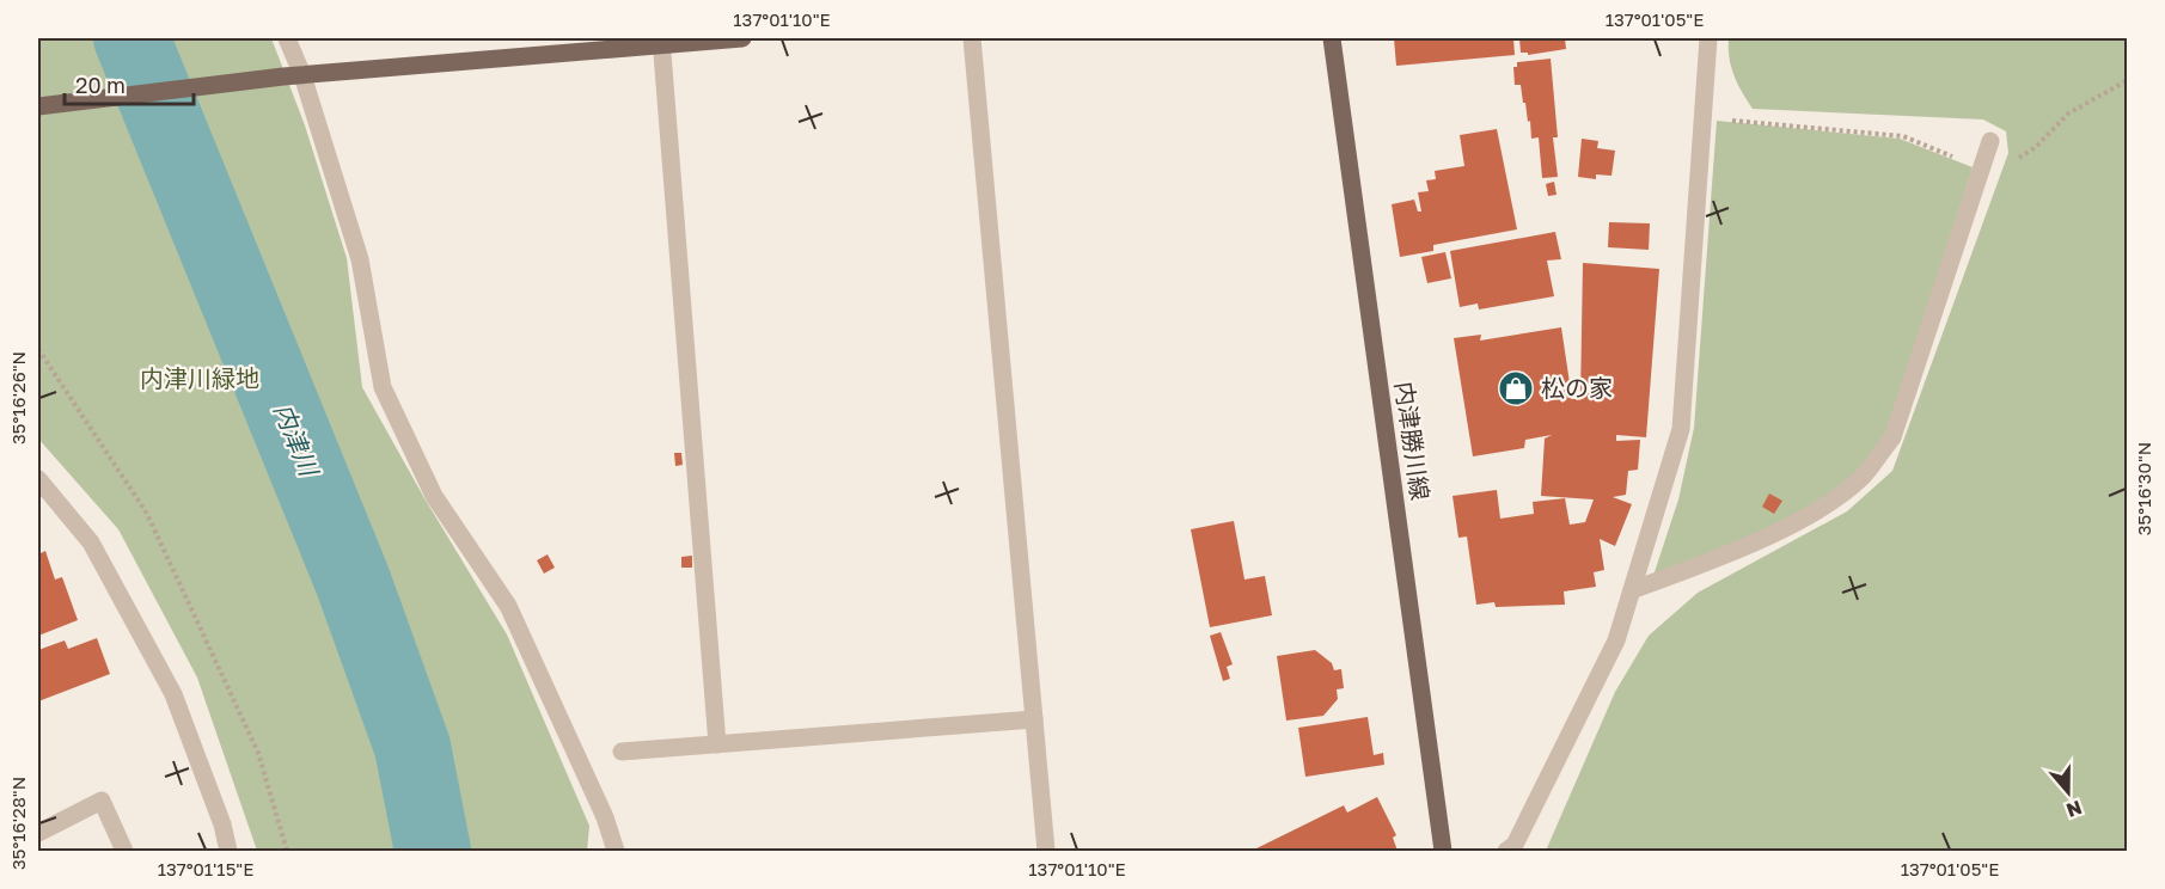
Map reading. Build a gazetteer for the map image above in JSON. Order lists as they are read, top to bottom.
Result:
{
  "streets": {
    "main road": ["内津勝川線"]
  },
  "water": ["内津川"],
  "parks": ["内津川緑地"],
  "places": {
    "shop": ["松の家"]
  },
  "scale_bar": "20 m",
  "north": "bottom",
  "coordinates": [
    "137°01'10\"E",
    "137°01'05\"E",
    "35°16'26\"N",
    "35°16'30\"N",
    "35°16'28\"N",
    "137°01'15\"E"
  ]
}
